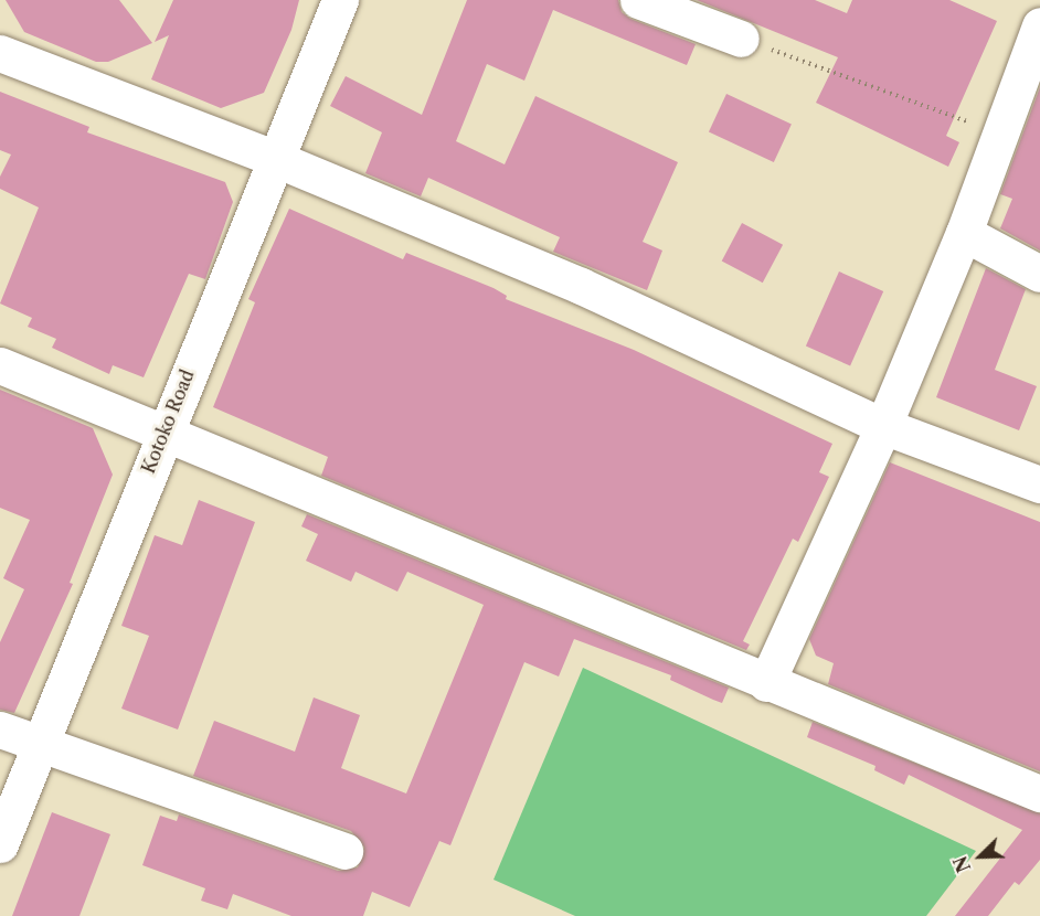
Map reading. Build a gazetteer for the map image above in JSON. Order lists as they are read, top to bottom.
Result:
{
  "streets": {
    "street": ["Kotoko Road"]
  },
  "north": "bottom left"
}
